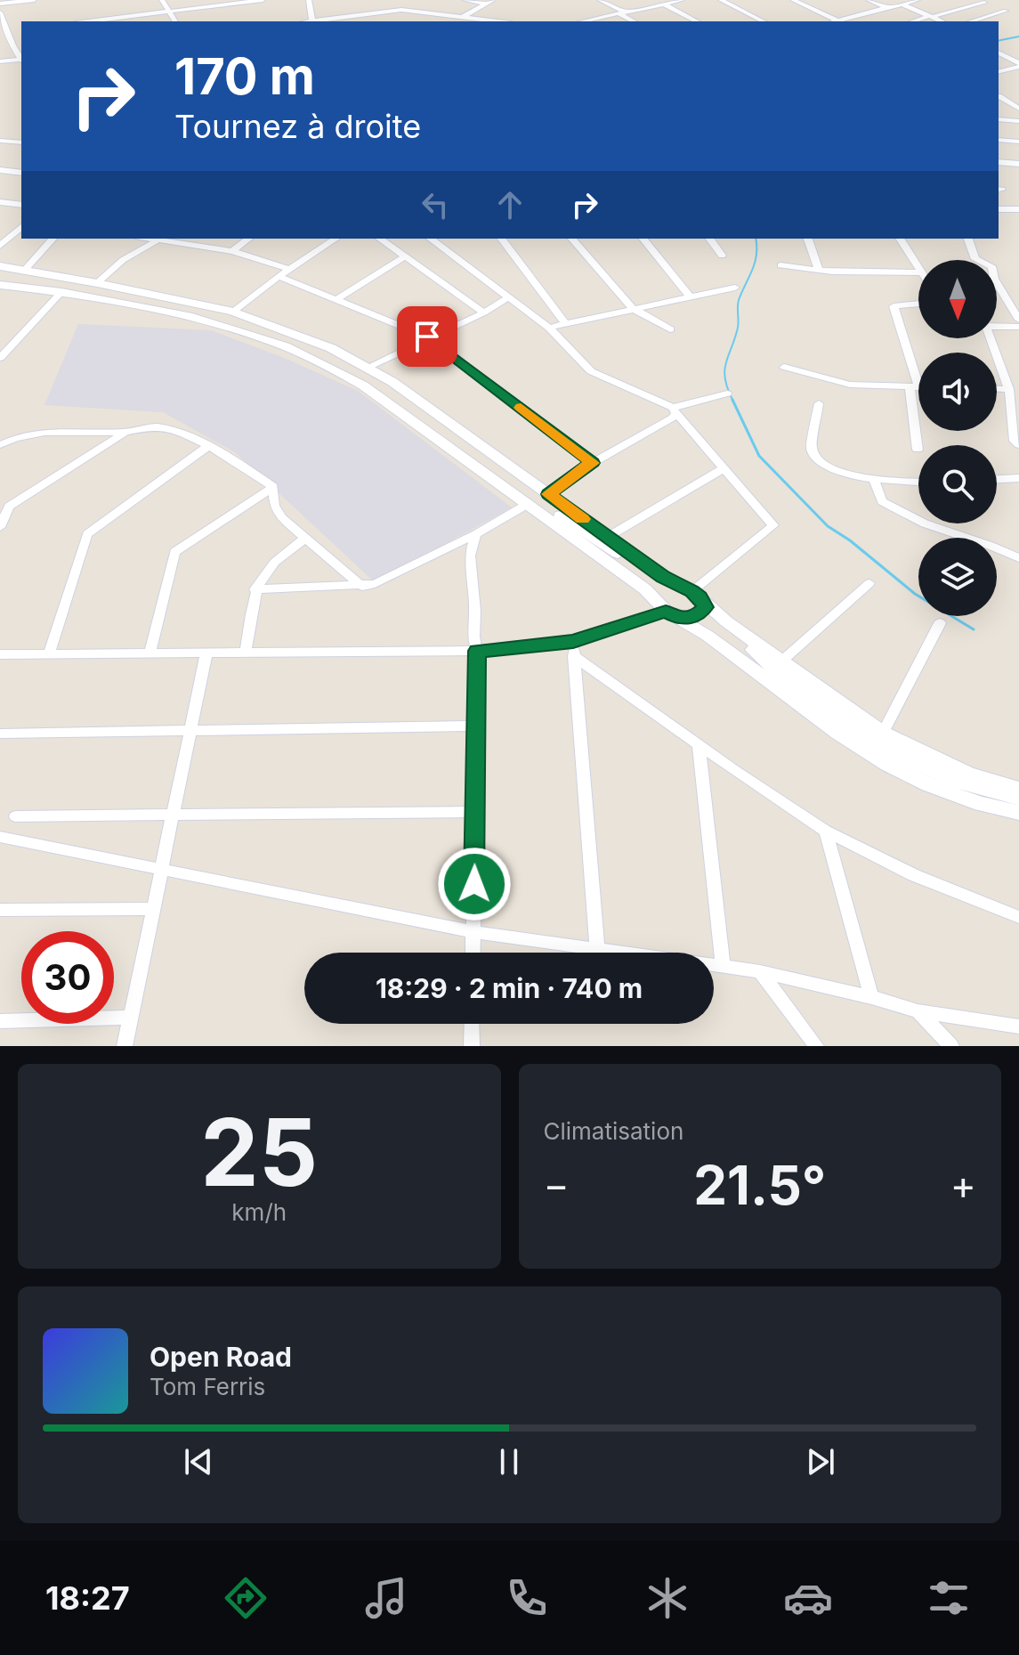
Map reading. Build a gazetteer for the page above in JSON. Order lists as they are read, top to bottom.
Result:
{
  "north": "bottom",
  "page": {
    "turn": ["170 m", "Tournez à droite"],
    "limit": "30",
    "trip": "18:29 · 2 min · 740 m",
    "tile": [
      ["25", "km/h"],
      "Climatisation"
    ],
    "heat": ["−", "21.5°", "+"],
    "song": ["Open Road", "Tom Ferris"],
    "tabs": "18:27"
  }
}
